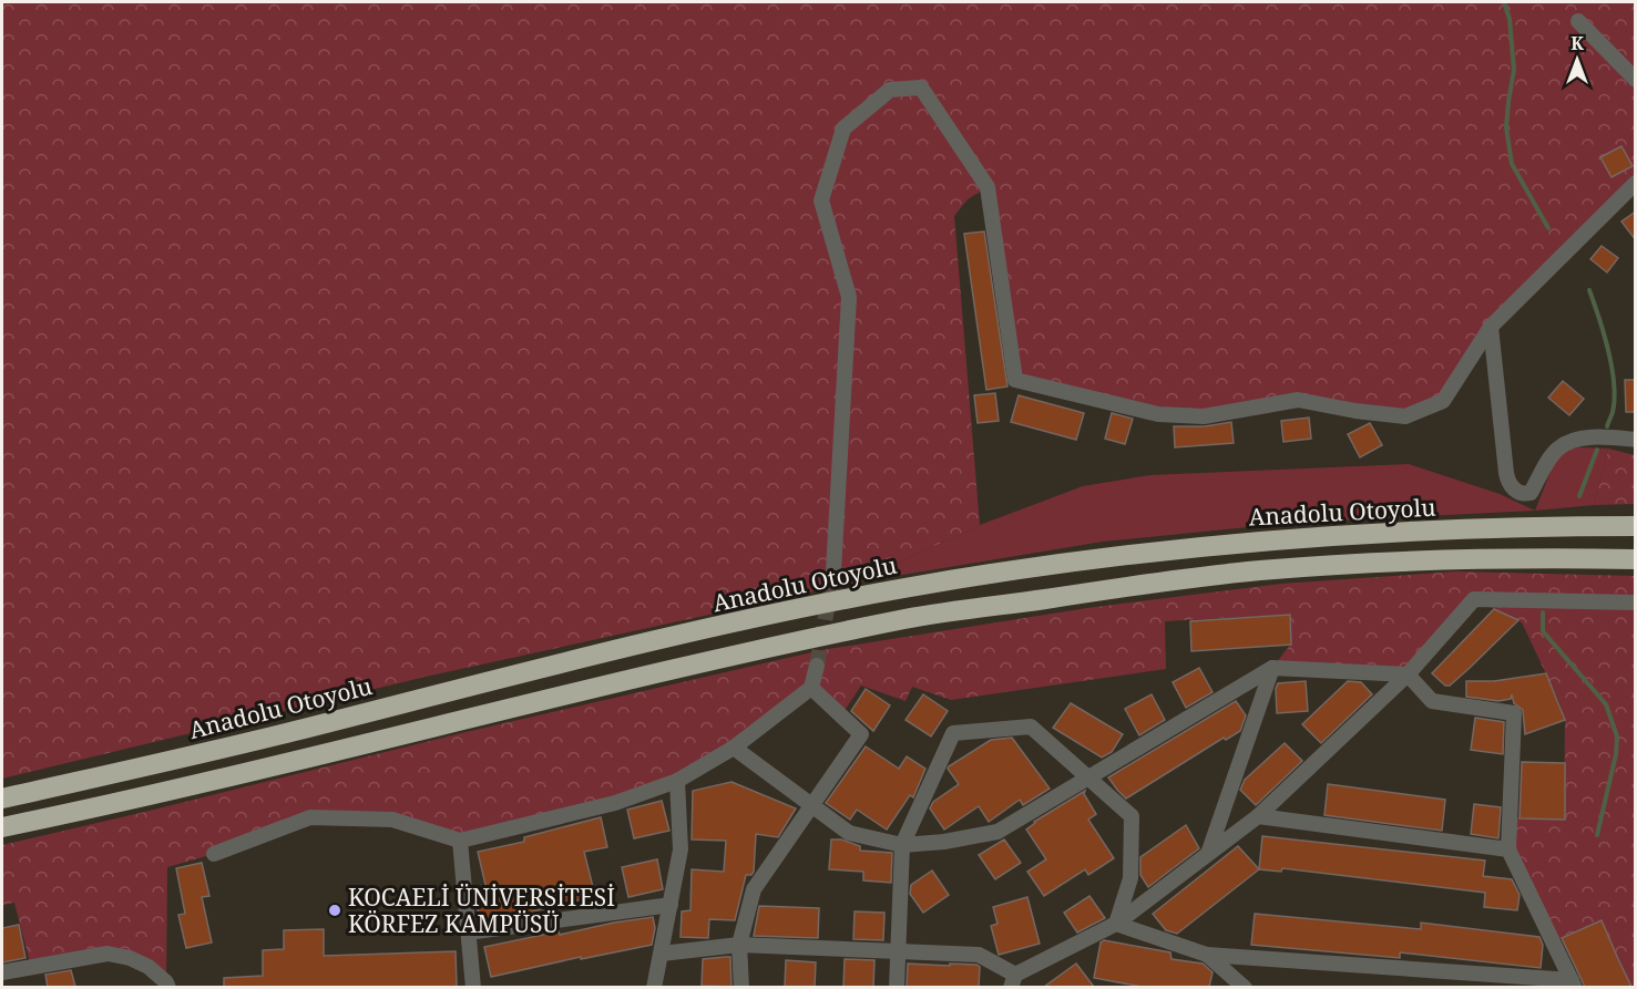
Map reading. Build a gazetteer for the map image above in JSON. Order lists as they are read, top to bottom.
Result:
{
  "streets": {
    "highway": ["Anadolu Otoyolu"]
  },
  "places": ["KOCAELİ ÜNİVERSİTESİ KÖRFEZ KAMPÜSÜ"],
  "north": "top"
}
